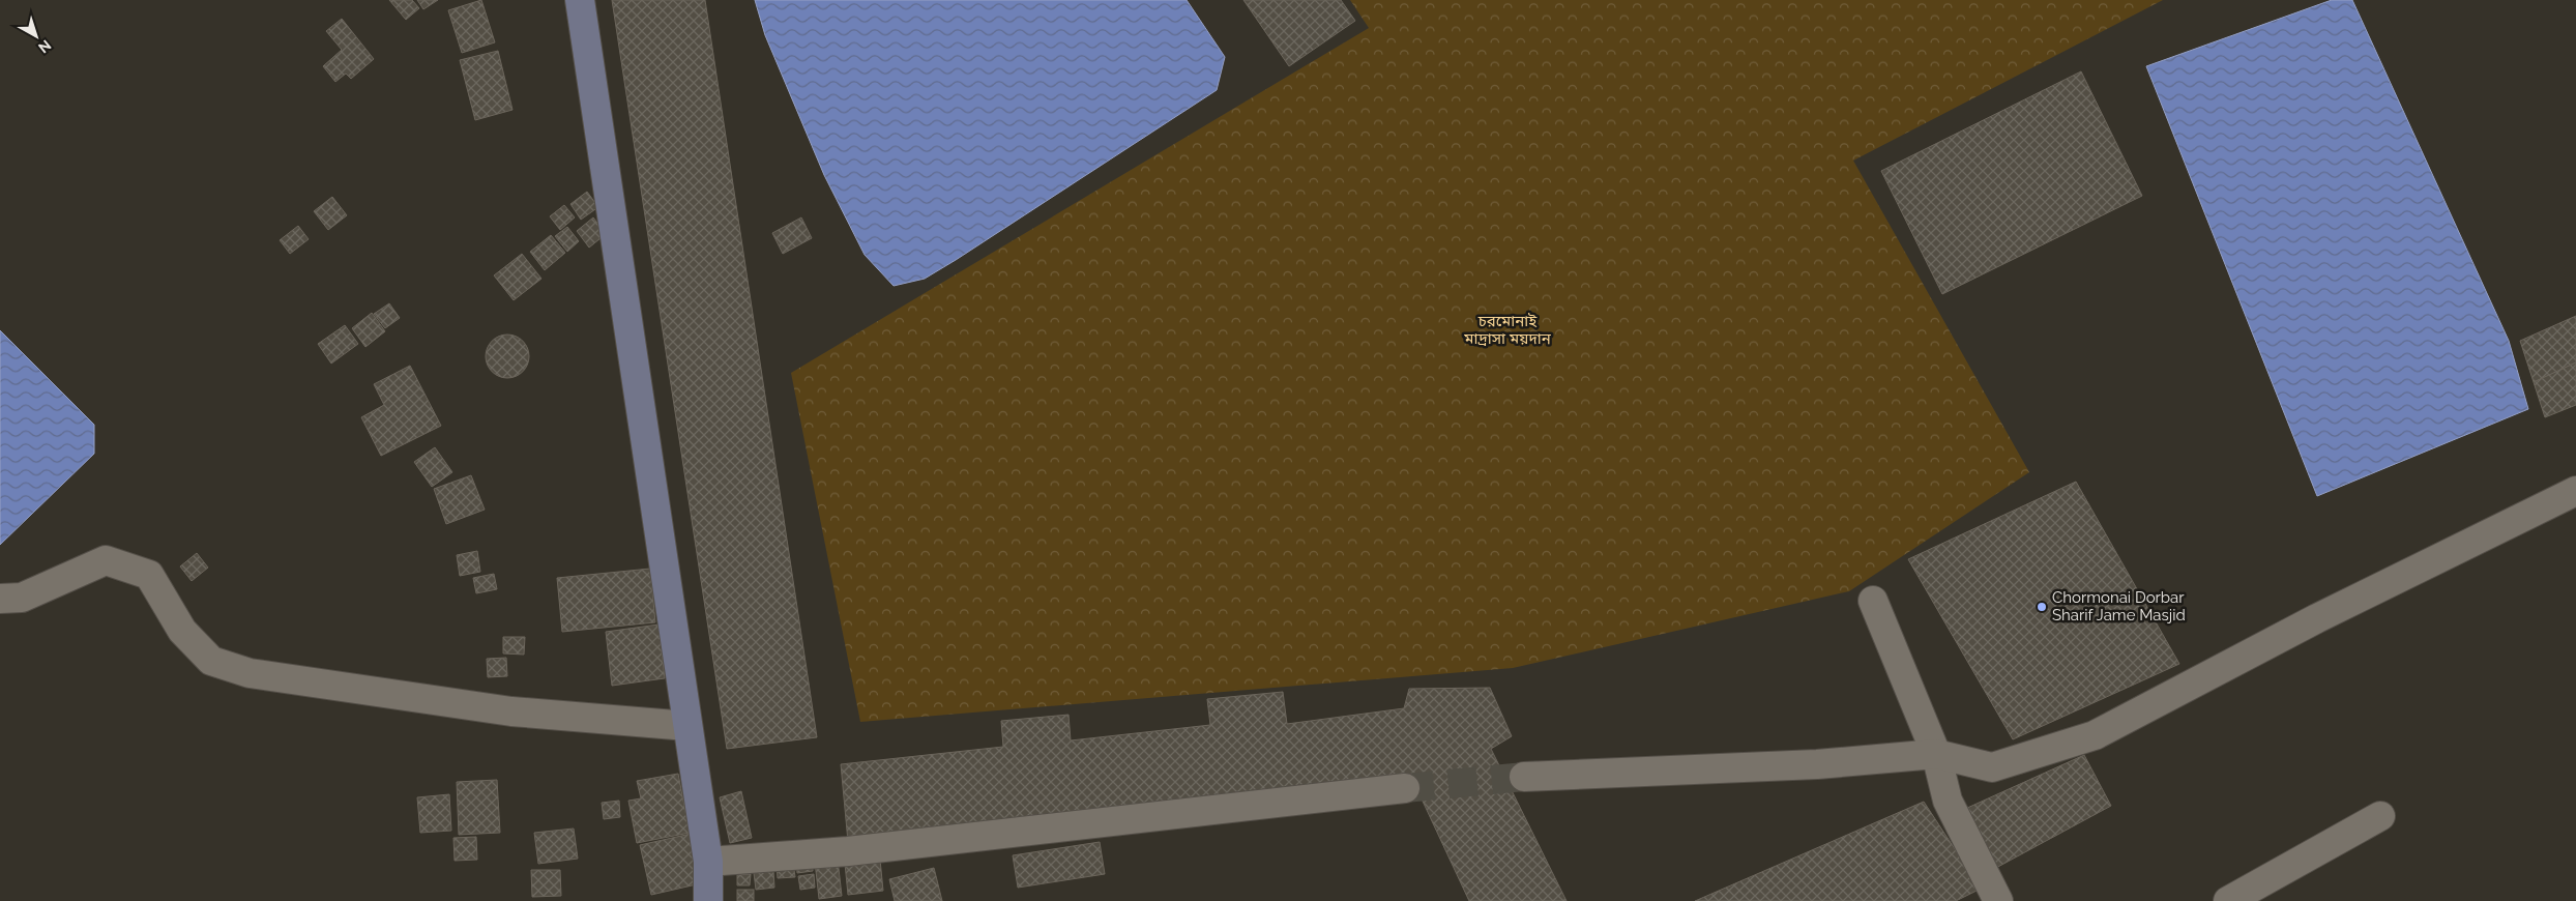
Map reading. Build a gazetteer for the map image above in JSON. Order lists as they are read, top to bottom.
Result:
{
  "parks": ["চরমোনাই মাদ্রাসা ময়দান"],
  "places": ["Chormonai Dorbar Sharif Jame Masjid"],
  "north": "bottom right"
}
